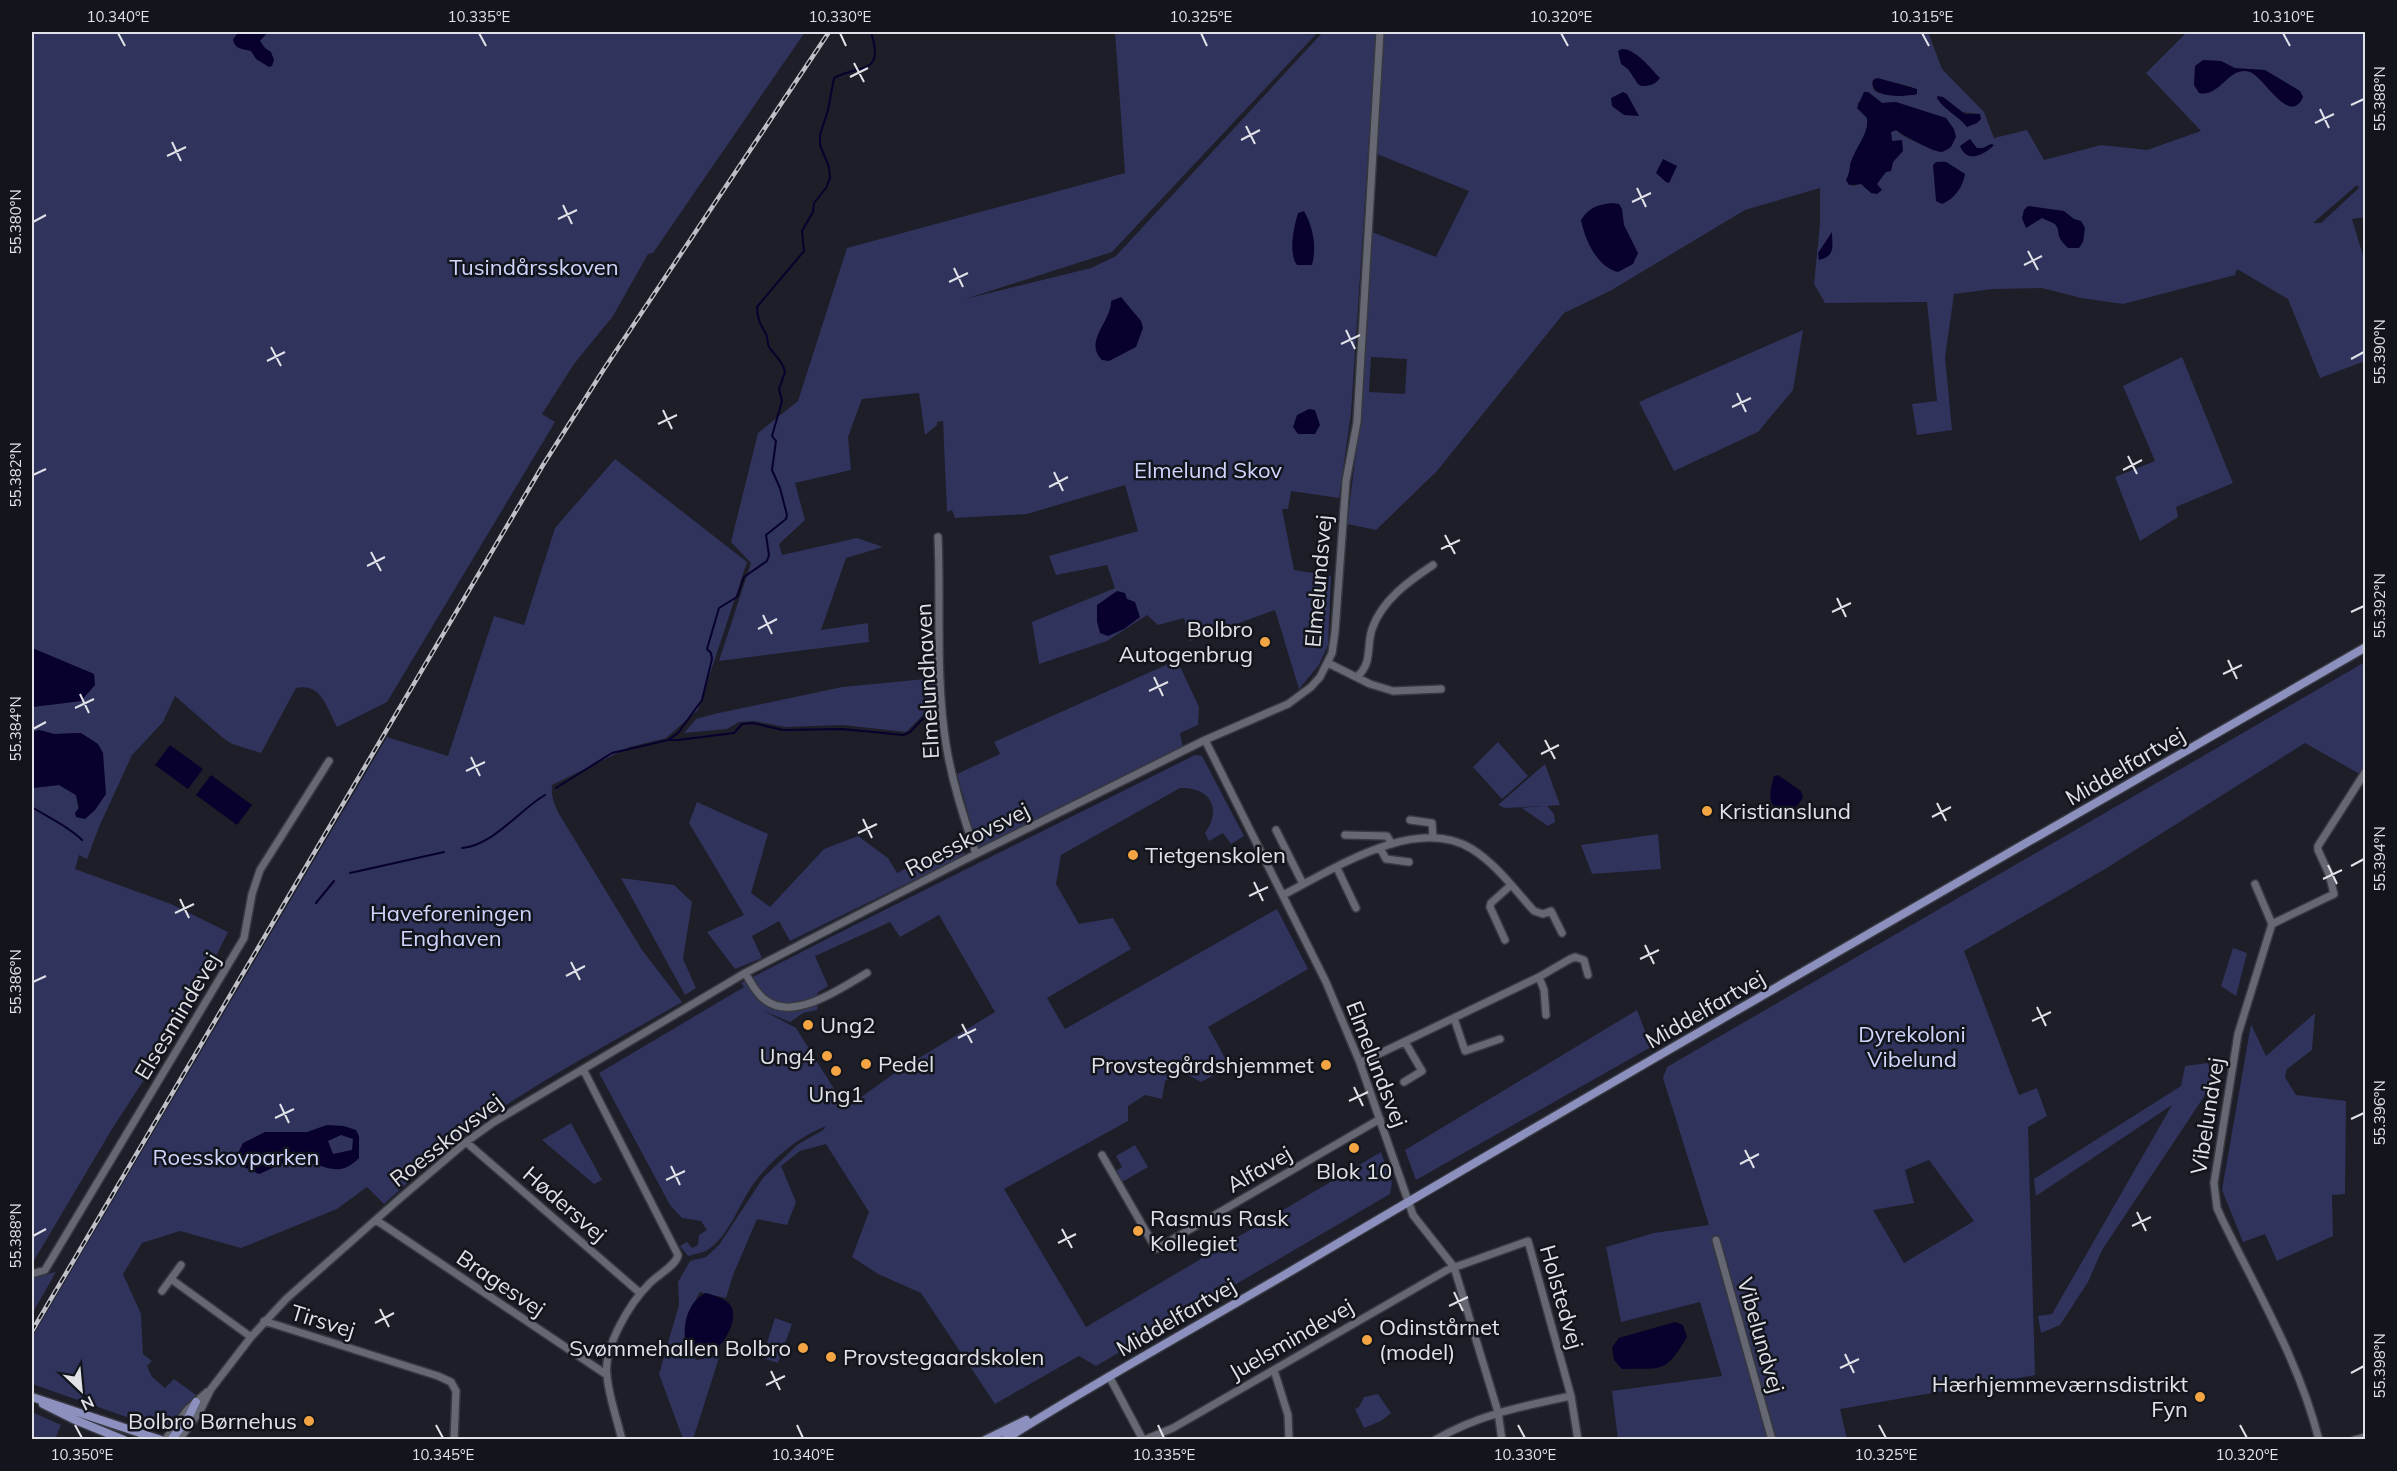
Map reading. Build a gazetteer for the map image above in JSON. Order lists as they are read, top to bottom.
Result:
{
  "streets": {
    "main road": ["Middelfartvej"],
    "street": [
      "Elmelundsvej",
      "Elmelundhaven",
      "Roesskovsvej",
      "Elsesmindevej",
      "Vibelundvej",
      "Alfavej",
      "Hødersvej",
      "Bragesvej",
      "Holstedvej",
      "Tirsvej",
      "Juelsmindevej"
    ]
  },
  "crossings": [
    ["Elmelundsvej", "Middelfartvej"],
    ["Elmelundsvej", "Roesskovsvej"],
    ["Elmelundsvej", "Alfavej"],
    ["Elmelundsvej", "Holstedvej"],
    ["Elmelundsvej", "Juelsmindevej"],
    ["Elmelundhaven", "Roesskovsvej"],
    ["Roesskovsvej", "Hødersvej"],
    ["Roesskovsvej", "Bragesvej"],
    ["Roesskovsvej", "Tirsvej"],
    ["Holstedvej", "Juelsmindevej"]
  ],
  "parks": [
    "Tusindårsskoven",
    "Elmelund Skov",
    "Haveforeningen Enghaven",
    "Dyrekoloni Vibelund",
    "Roesskovparken"
  ],
  "places": [
    "Bolbro Autogenbrug",
    "Kristianslund",
    "Tietgenskolen",
    "Ung2",
    "Ung4",
    "Pedel",
    "Provstegårdshjemmet",
    "Ung1",
    "Blok 10",
    "Rasmus Rask Kollegiet",
    "Odinstårnet (model)",
    "Svømmehallen Bolbro",
    "Provstegaardskolen",
    "Hærhjemmeværnsdistrikt Fyn",
    "Bolbro Børnehus"
  ],
  "north": "bottom right",
  "coordinates": [
    "10.340°E",
    "10.335°E",
    "10.330°E",
    "10.325°E",
    "10.320°E",
    "10.315°E",
    "10.310°E",
    "55.388°N",
    "55.380°N",
    "55.390°N",
    "55.382°N",
    "55.392°N",
    "55.384°N",
    "55.394°N",
    "55.386°N",
    "55.396°N",
    "55.398°N",
    "10.350°E",
    "10.345°E"
  ]
}
